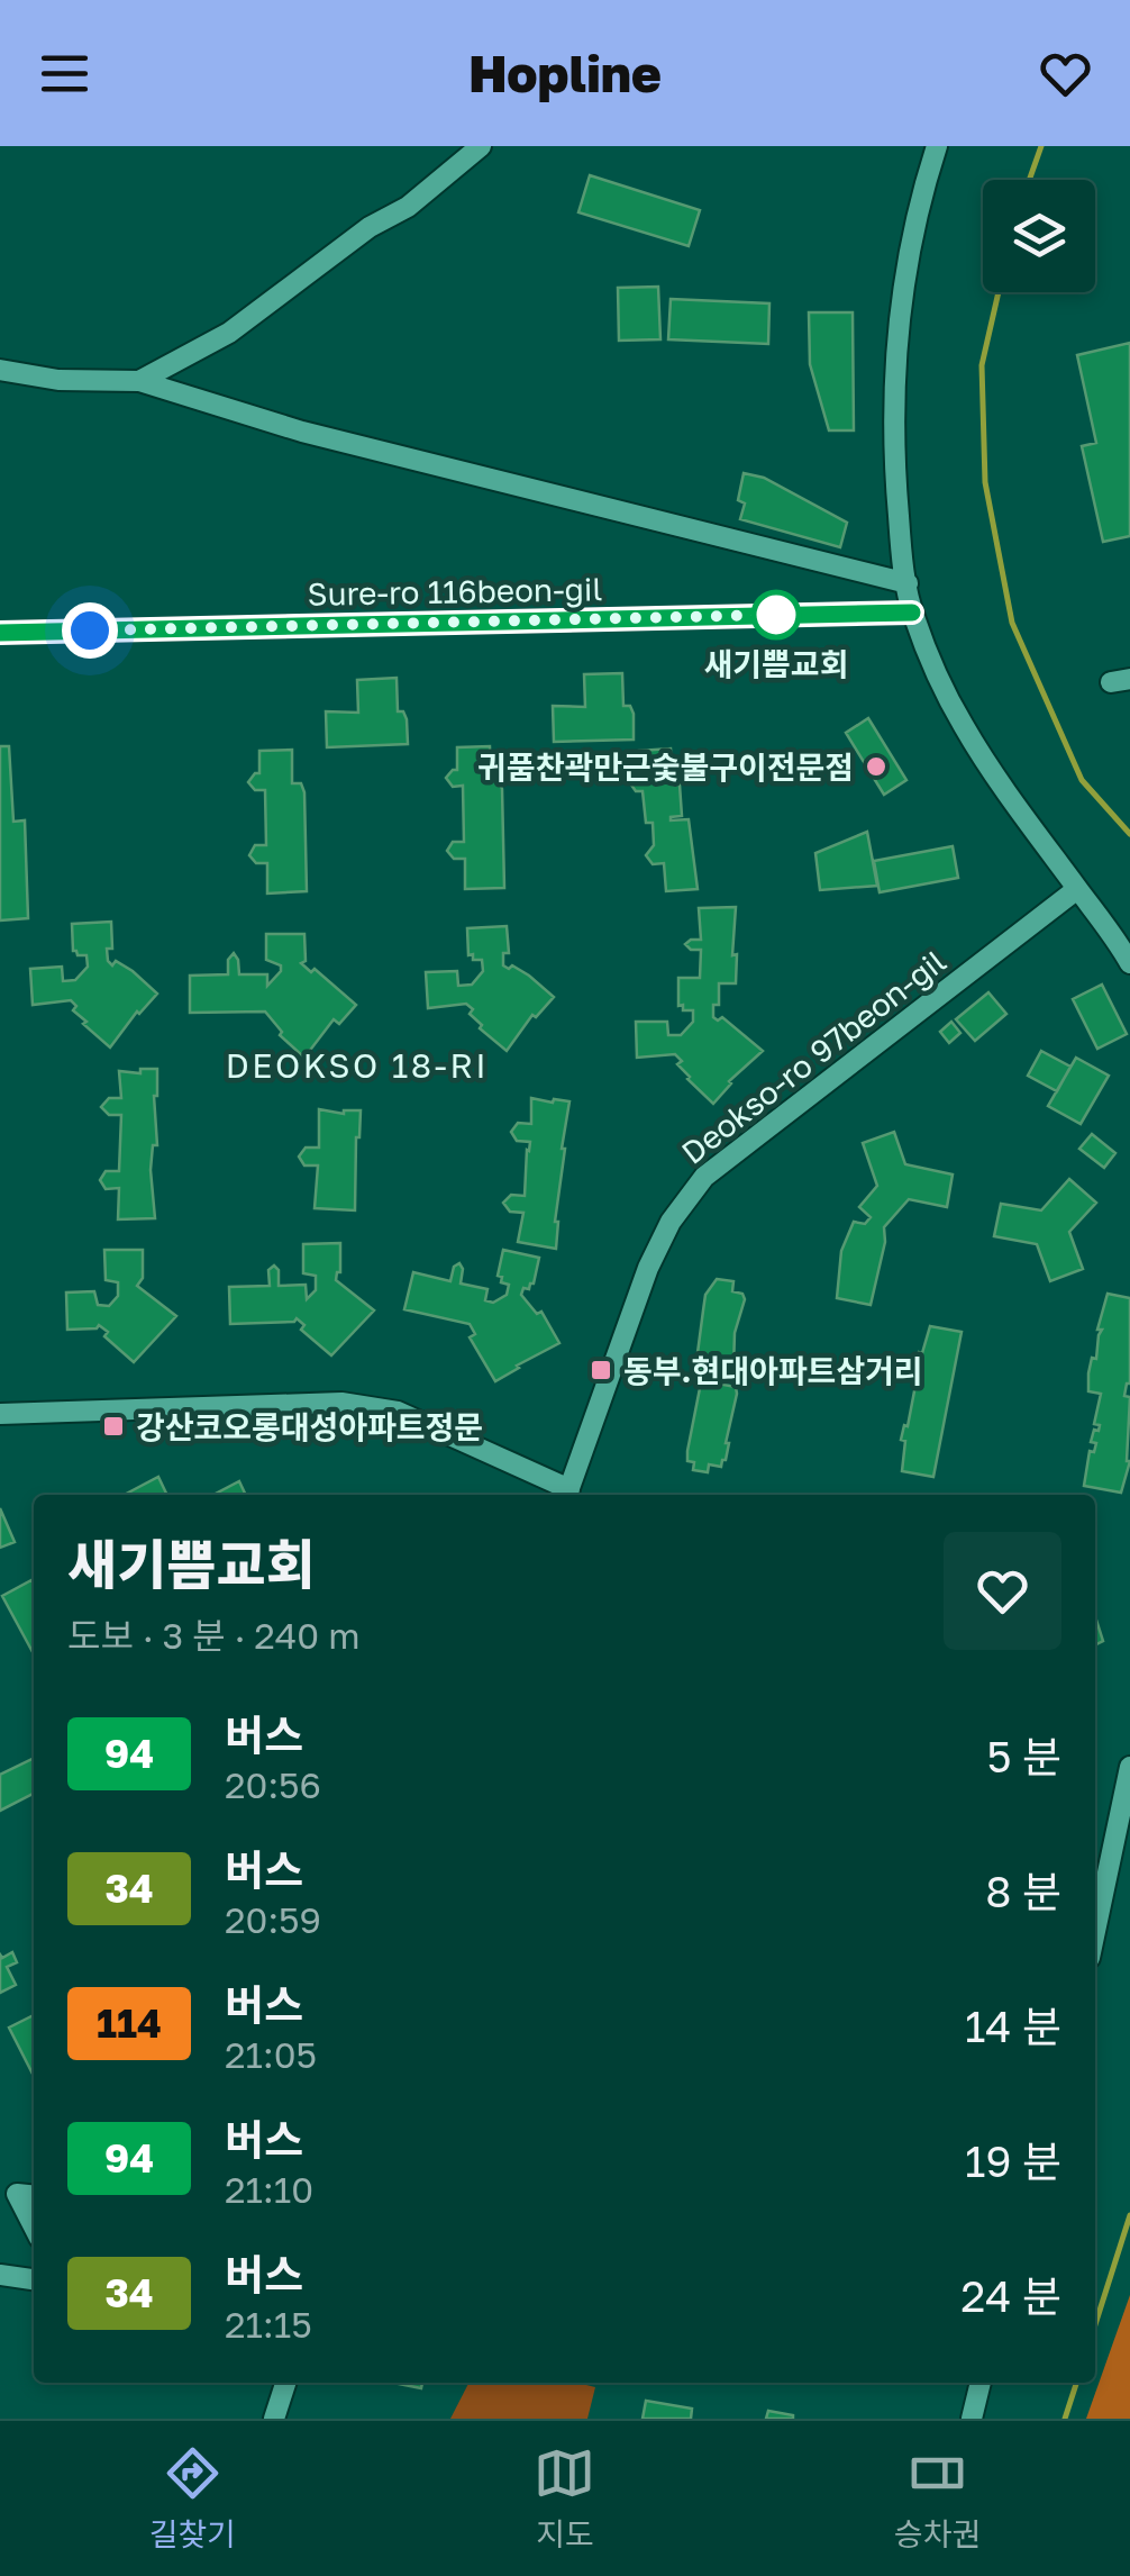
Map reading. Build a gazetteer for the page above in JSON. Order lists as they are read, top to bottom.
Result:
{
  "streets": {
    "street": ["Sure-ro 116beon-gil", "Deokso-ro 97beon-gil"]
  },
  "districts": ["DEOKSO 18-RI"],
  "places": {
    "other": ["새기쁨교회", "귀품찬곽만근숯불구이전문점"],
    "transit": ["동부.현대아파트삼거리", "강산코오롱대성아파트정문"]
  },
  "lines": ["bus line 94"],
  "page": {
    "header": "Hopline",
    "heading": ["새기쁨교회", "도보 · 3 분 · 240 m"],
    "list": [
      {
        "mark": "94",
        "name": "버스",
        "note": "20:56",
        "value": "5 분"
      },
      {
        "mark": "34",
        "name": "버스",
        "note": "20:59",
        "value": "8 분"
      },
      {
        "mark": "114",
        "name": "버스",
        "note": "21:05",
        "value": "14 분"
      },
      {
        "mark": "94",
        "name": "버스",
        "note": "21:10",
        "value": "19 분"
      },
      {
        "mark": "34",
        "name": "버스",
        "note": "21:15",
        "value": "24 분"
      }
    ],
    "tabs": ["길찾기", "지도", "승차권"]
  }
}
